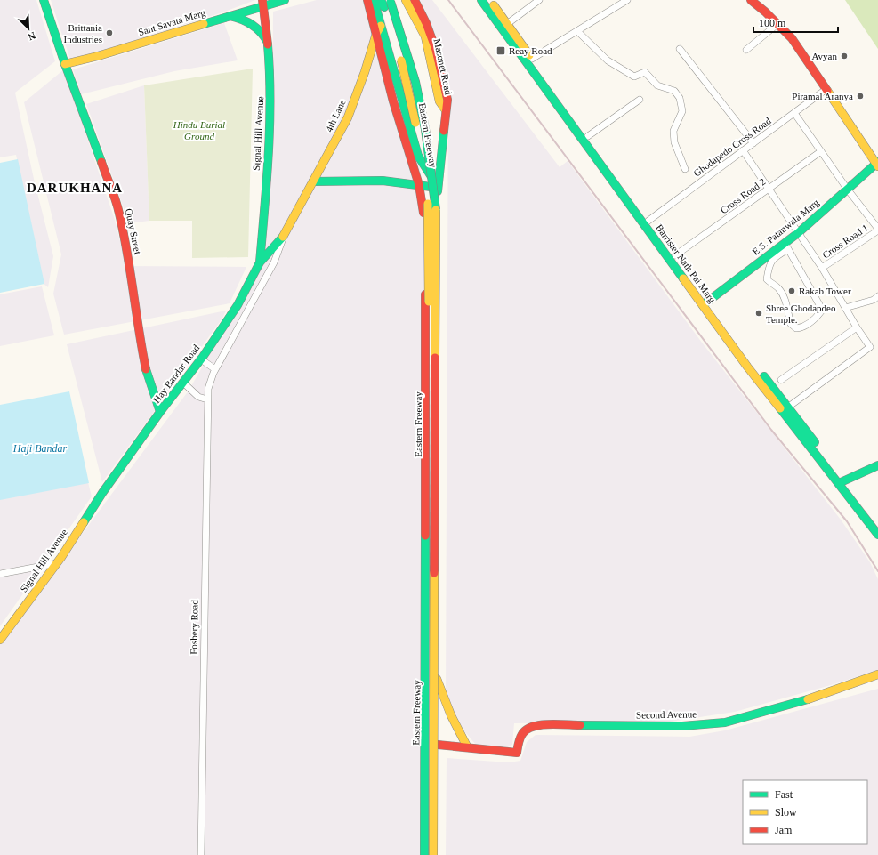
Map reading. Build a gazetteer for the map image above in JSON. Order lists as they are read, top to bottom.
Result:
{
  "streets": {
    "main road": [
      "Sant Savata Marg",
      "Masonet Road",
      "4th Lane",
      "Signal Hill Avenue",
      "Eastern Freeway",
      "E.S. Patanwala Marg",
      "Quay Street",
      "Barrister Nath Pai Marg",
      "Hay Bandar Road",
      "Second Avenue"
    ],
    "street": [
      "Ghodapedo Cross Road",
      "Cross Road 2",
      "Cross Road 1",
      "Fosbery Road"
    ]
  },
  "crossings": [
    ["Sant Savata Marg", "Signal Hill Avenue"],
    ["Sant Savata Marg", "Quay Street"],
    ["4th Lane", "Signal Hill Avenue"],
    ["4th Lane", "Hay Bandar Road"],
    ["4th Lane", "Fosbery Road"],
    ["Signal Hill Avenue", "Hay Bandar Road"],
    ["Ghodapedo Cross Road", "Barrister Nath Pai Marg"],
    ["Cross Road 2", "Barrister Nath Pai Marg"],
    ["E.S. Patanwala Marg", "Barrister Nath Pai Marg"],
    ["Quay Street", "Hay Bandar Road"]
  ],
  "districts": ["DARUKHANA"],
  "water": ["Haji Bandar"],
  "parks": ["Hindu Burial Ground"],
  "places": {
    "other": [
      "Brittania Industries",
      "Avyan",
      "Piramal Aranya",
      "Rakab Tower",
      "Shree Ghodapdeo Temple."
    ],
    "transit": ["Reay Road"]
  },
  "legend": ["Fast", "Slow", "Jam"],
  "scale_bar": "100 m",
  "north": "bottom right"
}
